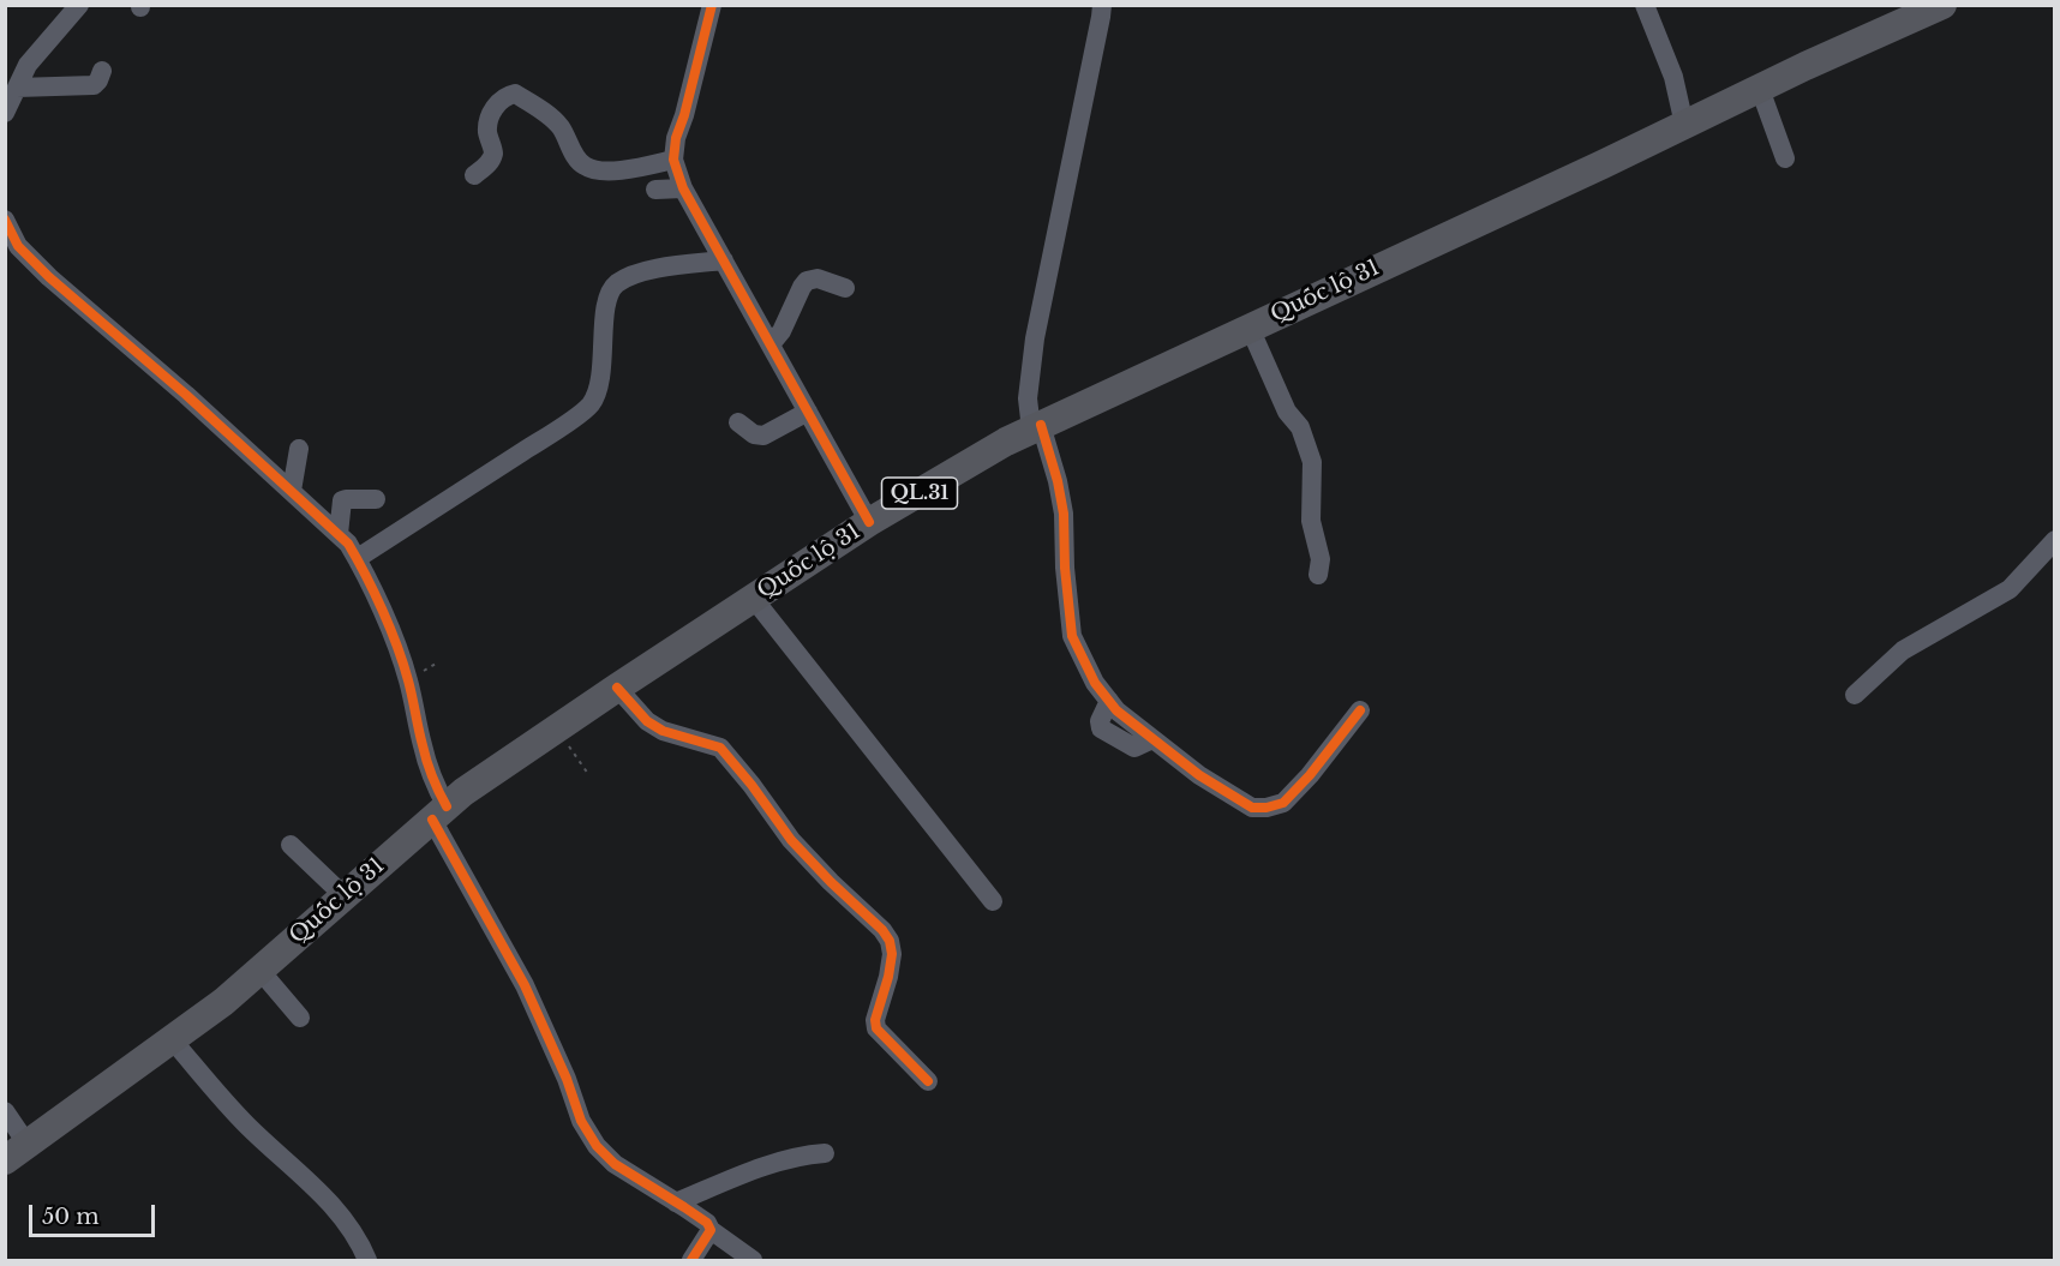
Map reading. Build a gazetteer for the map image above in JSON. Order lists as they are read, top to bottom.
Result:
{
  "streets": {
    "highway": ["Quốc lộ 31", "QL.31"]
  },
  "scale_bar": "50 m"
}
